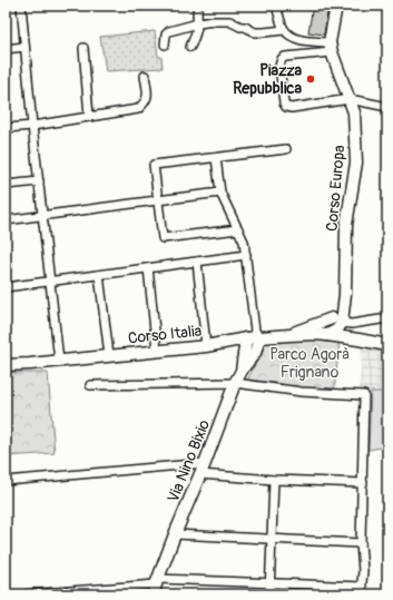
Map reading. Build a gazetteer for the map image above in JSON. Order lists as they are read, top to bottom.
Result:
{
  "streets": {
    "street": ["Corso Europa", "Corso Italia", "Via Nino Bixio"]
  },
  "crossings": [
    ["Corso Europa", "Corso Italia"],
    ["Corso Italia", "Via Nino Bixio"]
  ],
  "parks": ["Parco Agorà Frignano"],
  "places": ["Piazza Repubblica"]
}
